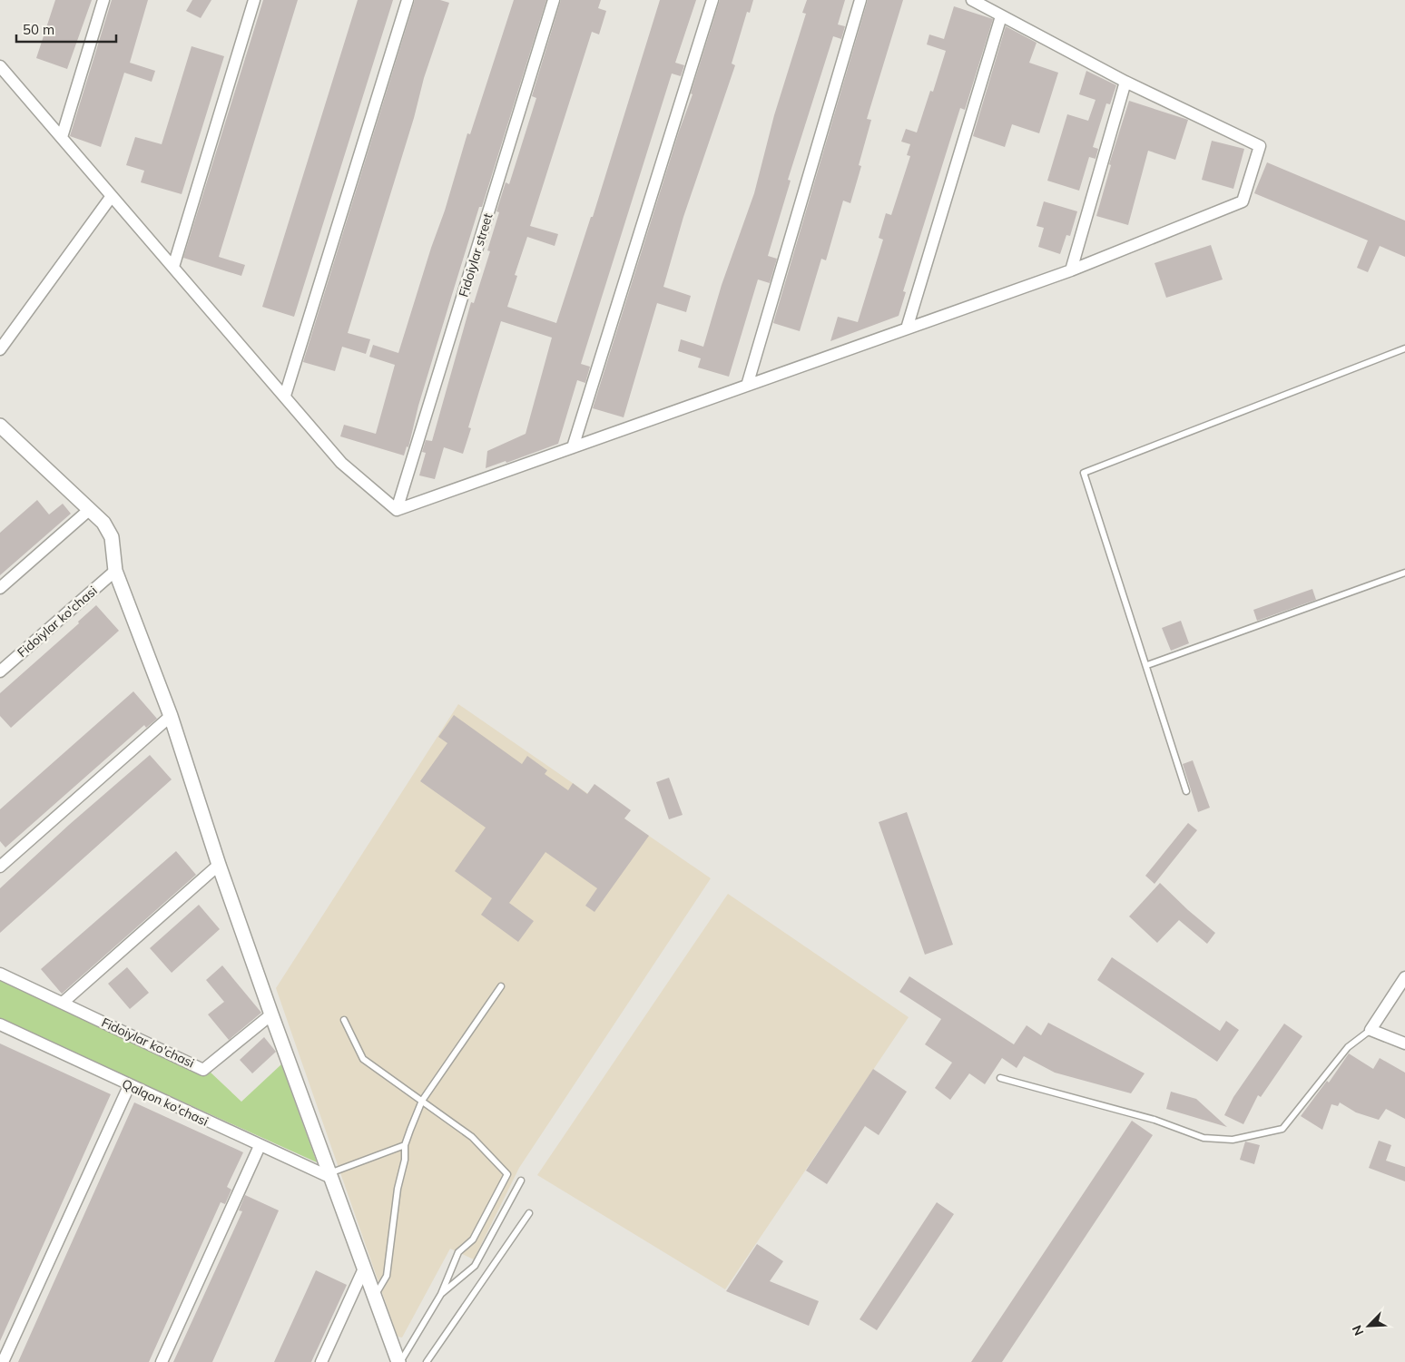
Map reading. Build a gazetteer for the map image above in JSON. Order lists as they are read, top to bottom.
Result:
{
  "streets": {
    "street": ["Fidoiylar street", "Fidoiylar ko'chasi", "Qalqon ko'chasi"]
  },
  "scale_bar": "50 m",
  "north": "bottom left"
}
